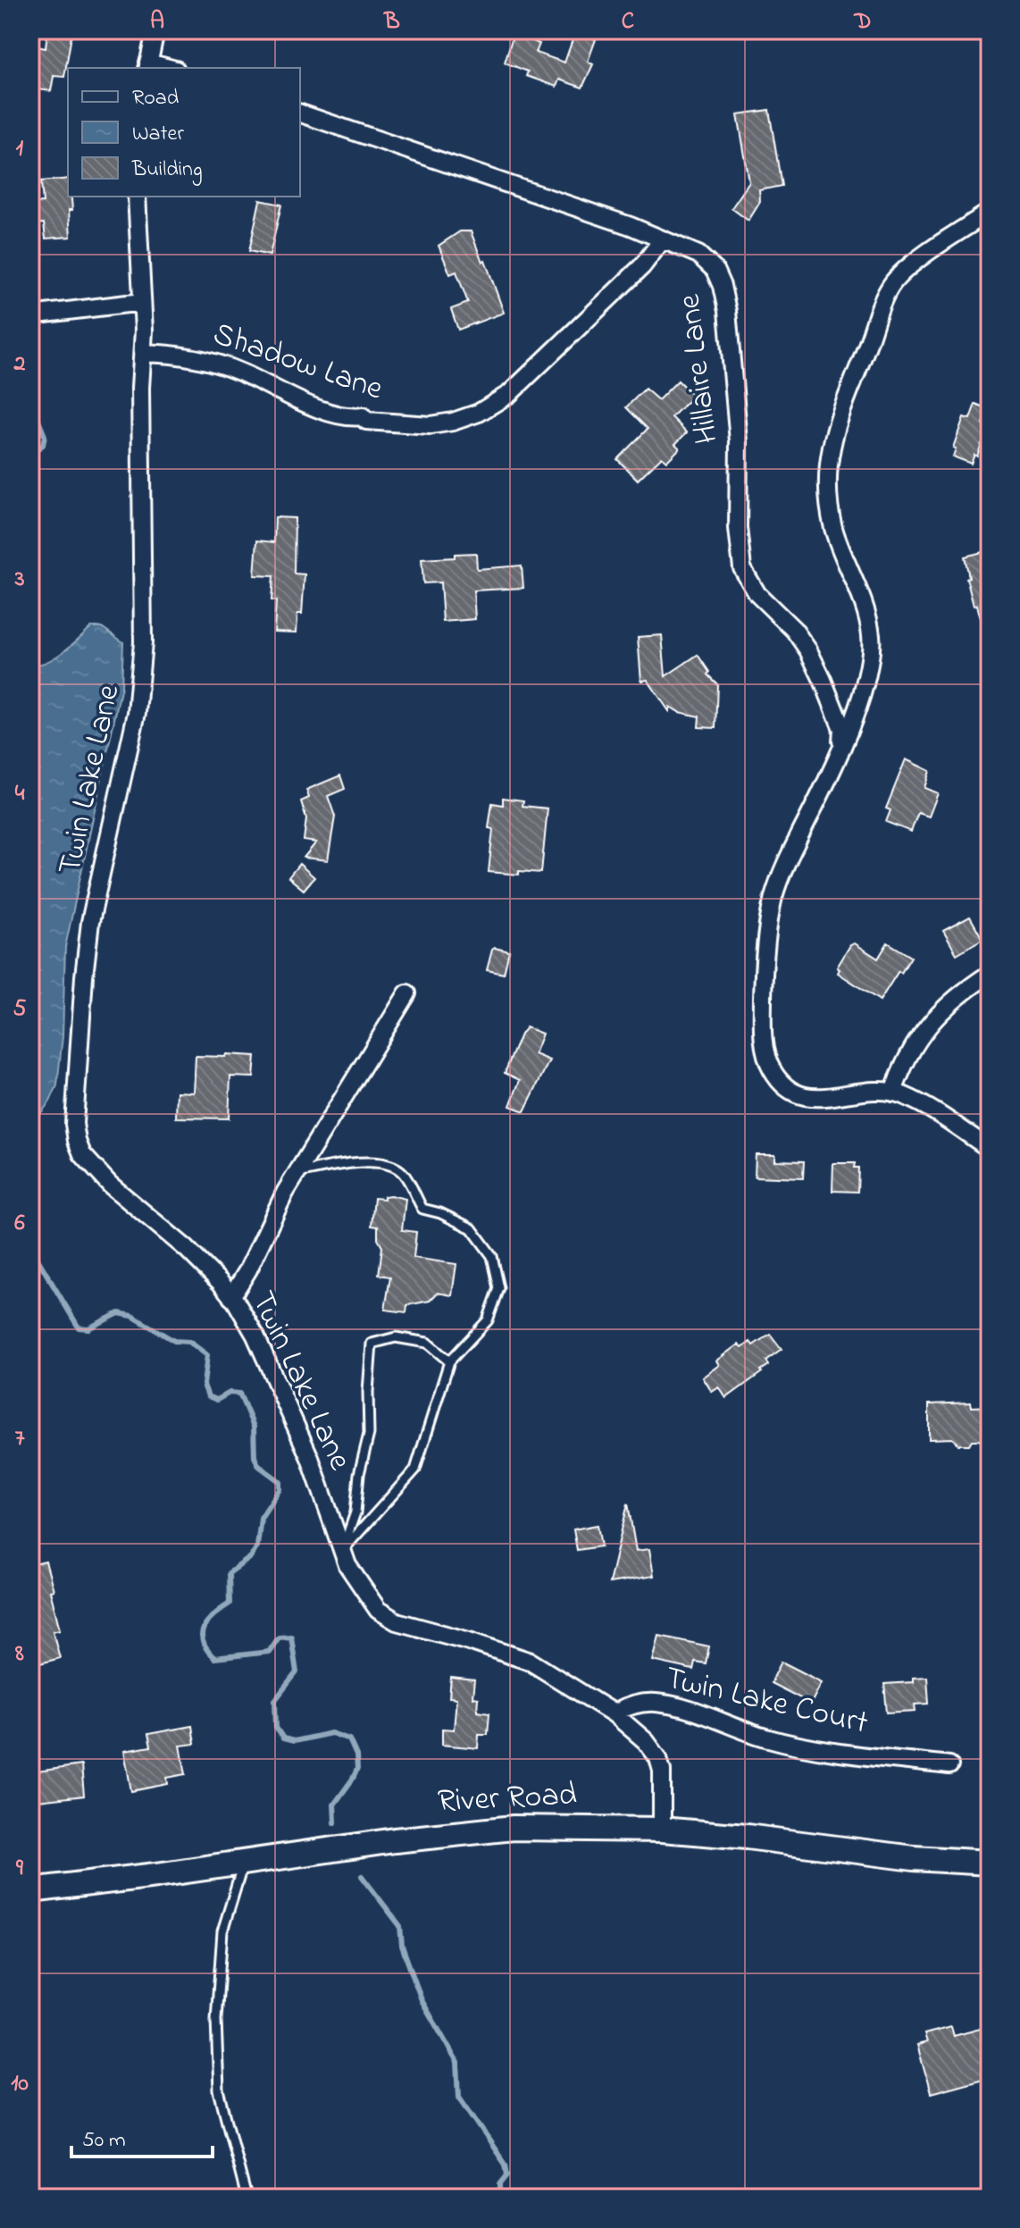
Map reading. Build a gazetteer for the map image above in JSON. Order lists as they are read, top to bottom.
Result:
{
  "streets": {
    "main road": ["River Road"],
    "street": [
      "Shadow Lane",
      "Hillaire Lane",
      "Twin Lake Lane",
      "Twin Lake Court"
    ]
  },
  "crossings": [
    ["Shadow Lane", "Hillaire Lane"],
    ["Shadow Lane", "Twin Lake Lane"],
    ["Twin Lake Lane", "Twin Lake Court"],
    ["Twin Lake Lane", "River Road"]
  ],
  "legend": ["Road", "Water", "Building"],
  "scale_bar": "50 m",
  "grid": {
    "columns": [
      "A",
      "B",
      "C",
      "D"
    ],
    "rows": [
      "1",
      "2",
      "3",
      "4",
      "5",
      "6",
      "7",
      "8",
      "9",
      "10"
    ]
  }
}
